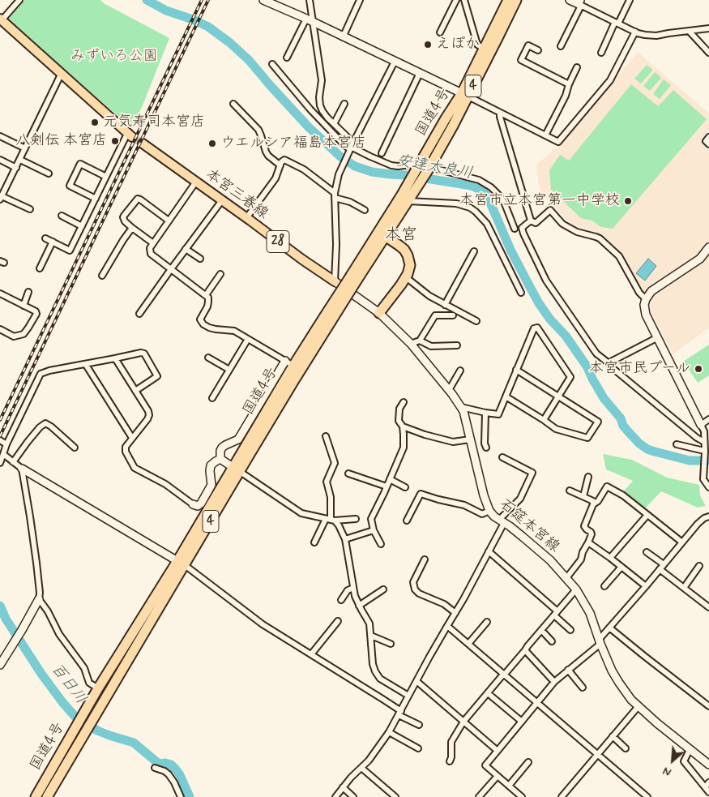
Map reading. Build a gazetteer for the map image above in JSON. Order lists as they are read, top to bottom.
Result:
{
  "streets": {
    "highway": ["4", "国道4号"],
    "main road": ["本宮三春線", "28"],
    "street": ["石筵本宮線"]
  },
  "crossings": [
    ["本宮三春線", "石筵本宮線"]
  ],
  "districts": ["本宮"],
  "water": ["安達太良川", "百日川"],
  "parks": ["みずいろ公園"],
  "places": [
    "えぽか",
    "元気寿司本宮店",
    "八剣伝 本宮店",
    "ウエルシア福島本宮店",
    "本宮市立本宮第一中学校",
    "本宮市民プール"
  ],
  "north": "bottom left"
}
